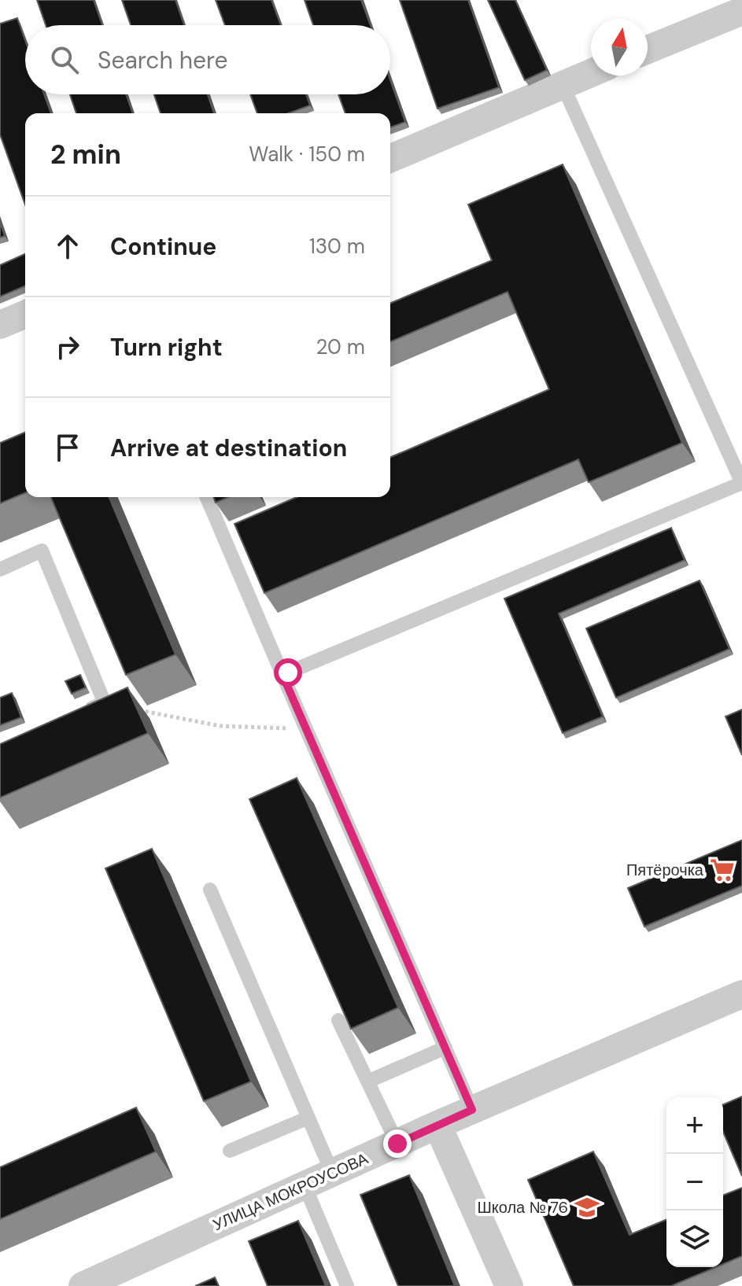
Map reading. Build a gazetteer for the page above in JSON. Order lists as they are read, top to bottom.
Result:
{
  "streets": {
    "street": ["УЛИЦА МОКРОУСОВА"]
  },
  "places": {
    "supermarket": ["Пятёрочка"],
    "school or university": ["Школа № 76"]
  },
  "north": "top",
  "page": {
    "search": "Search here",
    "heading": ["2 min", "Walk · 150 m"],
    "list": [
      ["Continue", "130 m"],
      ["Turn right", "20 m"],
      "Arrive at destination"
    ],
    "map_buttons": ["+", "−"]
  }
}
